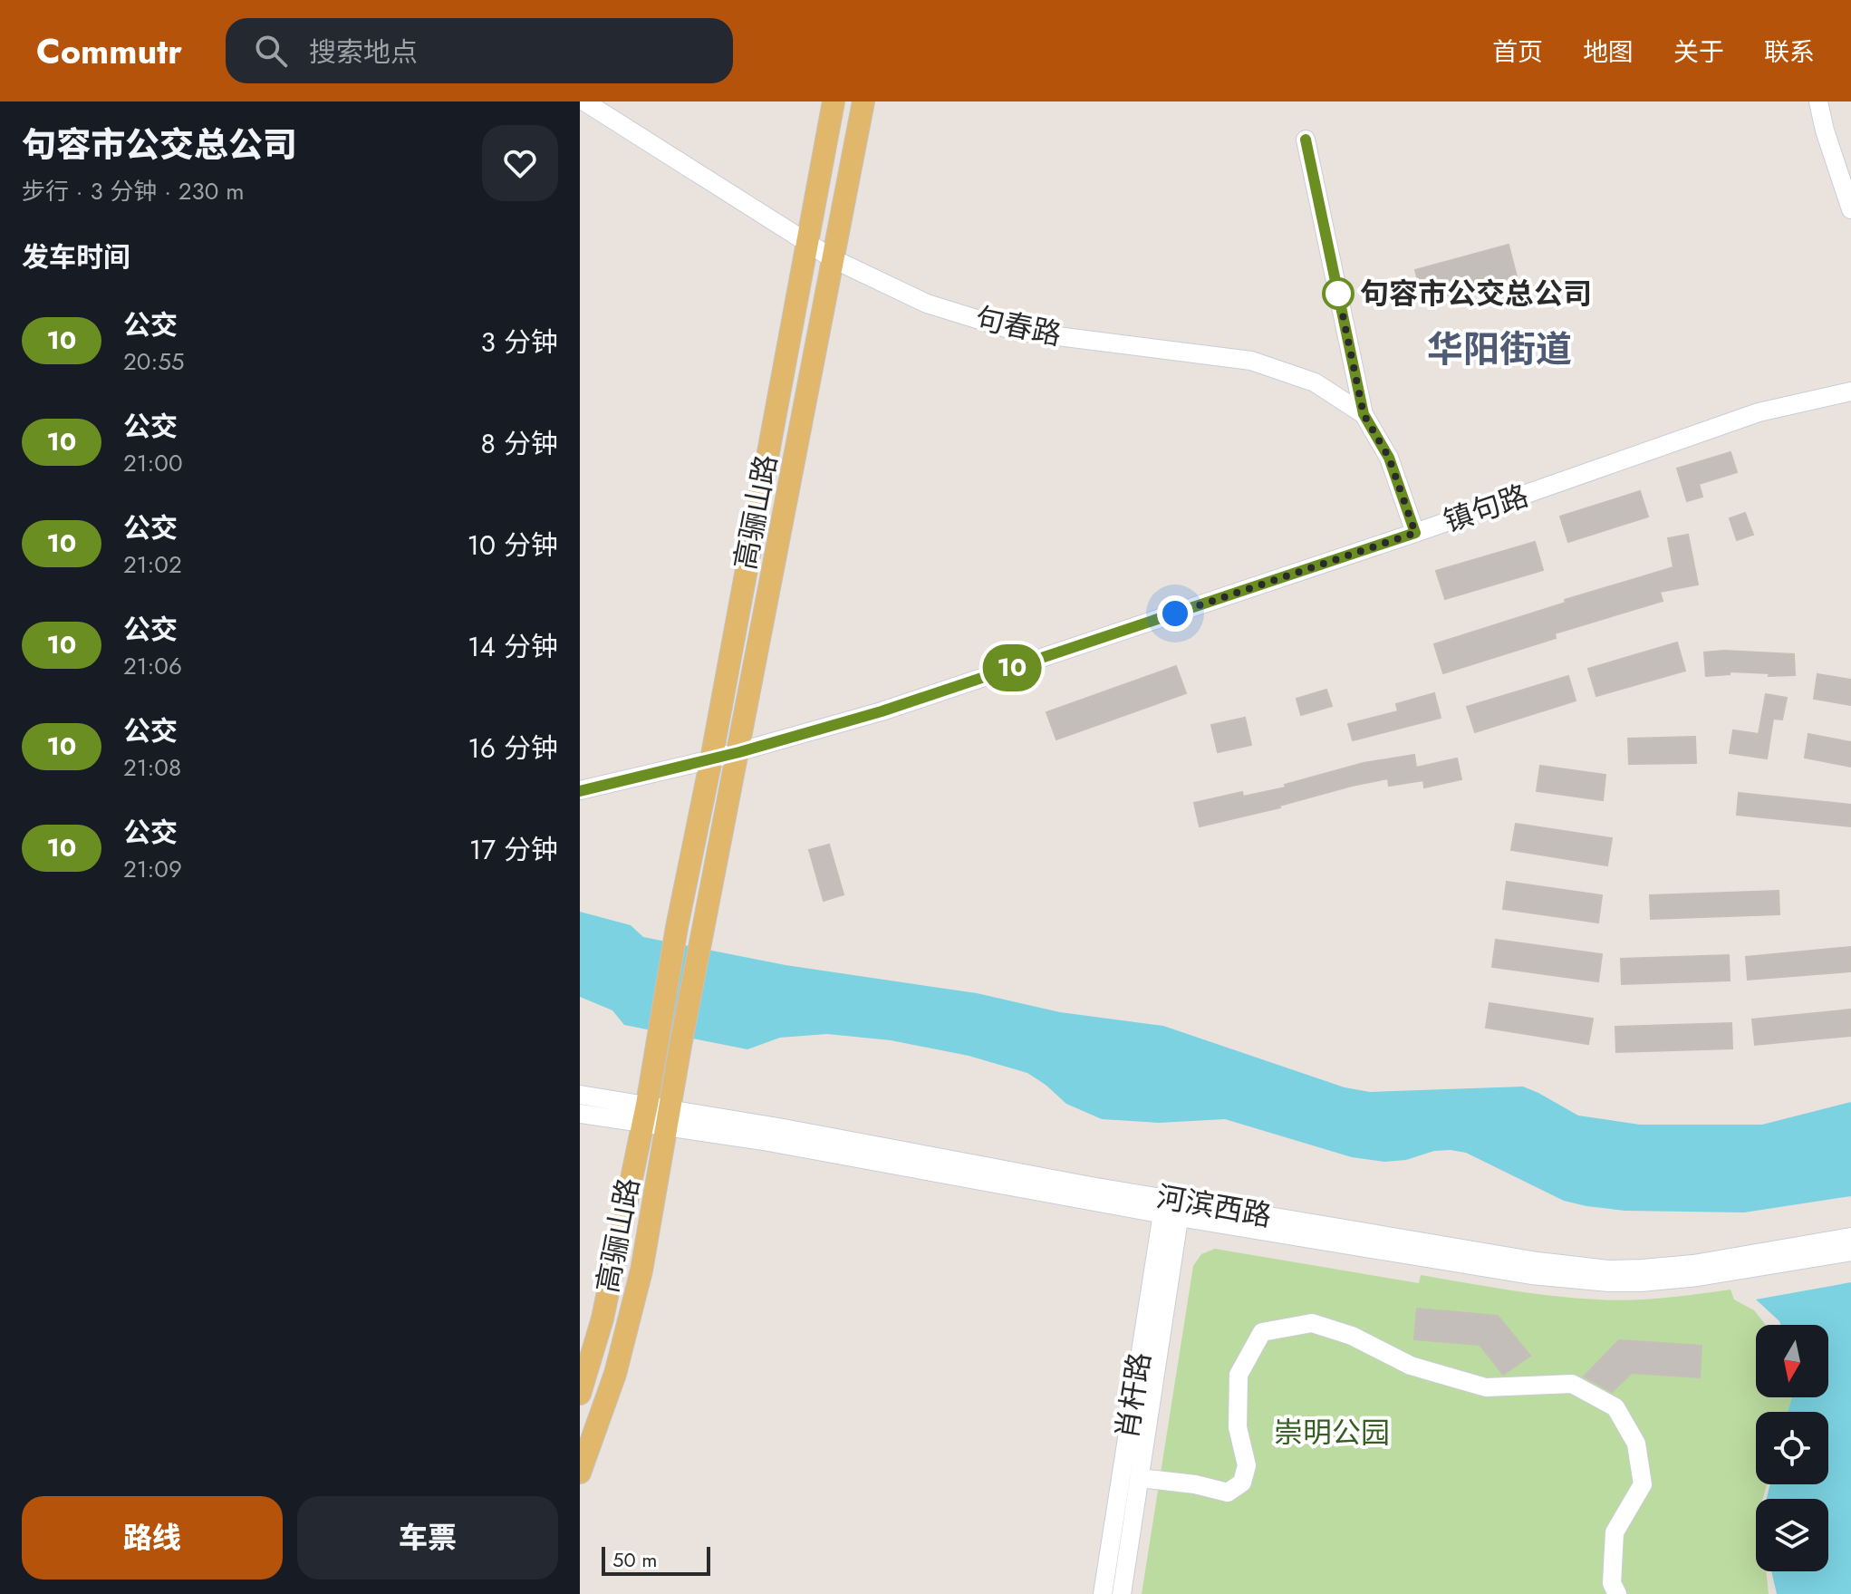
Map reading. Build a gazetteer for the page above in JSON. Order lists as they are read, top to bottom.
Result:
{
  "streets": {
    "main road": ["高骊山路"],
    "street": [
      "句春路",
      "镇句路",
      "河滨西路",
      "肖杆路"
    ]
  },
  "crossings": [
    ["句春路", "镇句路"],
    ["句春路", "高骊山路"],
    ["镇句路", "高骊山路"],
    ["高骊山路", "河滨西路"],
    ["河滨西路", "肖杆路"]
  ],
  "districts": ["华阳街道"],
  "parks": ["崇明公园"],
  "places": ["句容市公交总公司"],
  "lines": ["bus line 10"],
  "scale_bar": "50 m",
  "north": "bottom",
  "page": {
    "header": "Commutr",
    "search": "搜索地点",
    "nav": [
      "首页",
      "地图",
      "关于",
      "联系"
    ],
    "heading": [
      ["句容市公交总公司", "步行 · 3 分钟 · 230 m"],
      "发车时间"
    ],
    "on_map": "10",
    "list": [
      {
        "mark": "10",
        "name": "公交",
        "note": "20:55",
        "value": "3 分钟"
      },
      {
        "mark": "10",
        "name": "公交",
        "note": "21:00",
        "value": "8 分钟"
      },
      {
        "mark": "10",
        "name": "公交",
        "note": "21:02",
        "value": "10 分钟"
      },
      {
        "mark": "10",
        "name": "公交",
        "note": "21:06",
        "value": "14 分钟"
      },
      {
        "mark": "10",
        "name": "公交",
        "note": "21:08",
        "value": "16 分钟"
      },
      {
        "mark": "10",
        "name": "公交",
        "note": "21:09",
        "value": "17 分钟"
      }
    ],
    "buttons": ["路线", "车票"],
    "scale": "50 m"
  }
}
